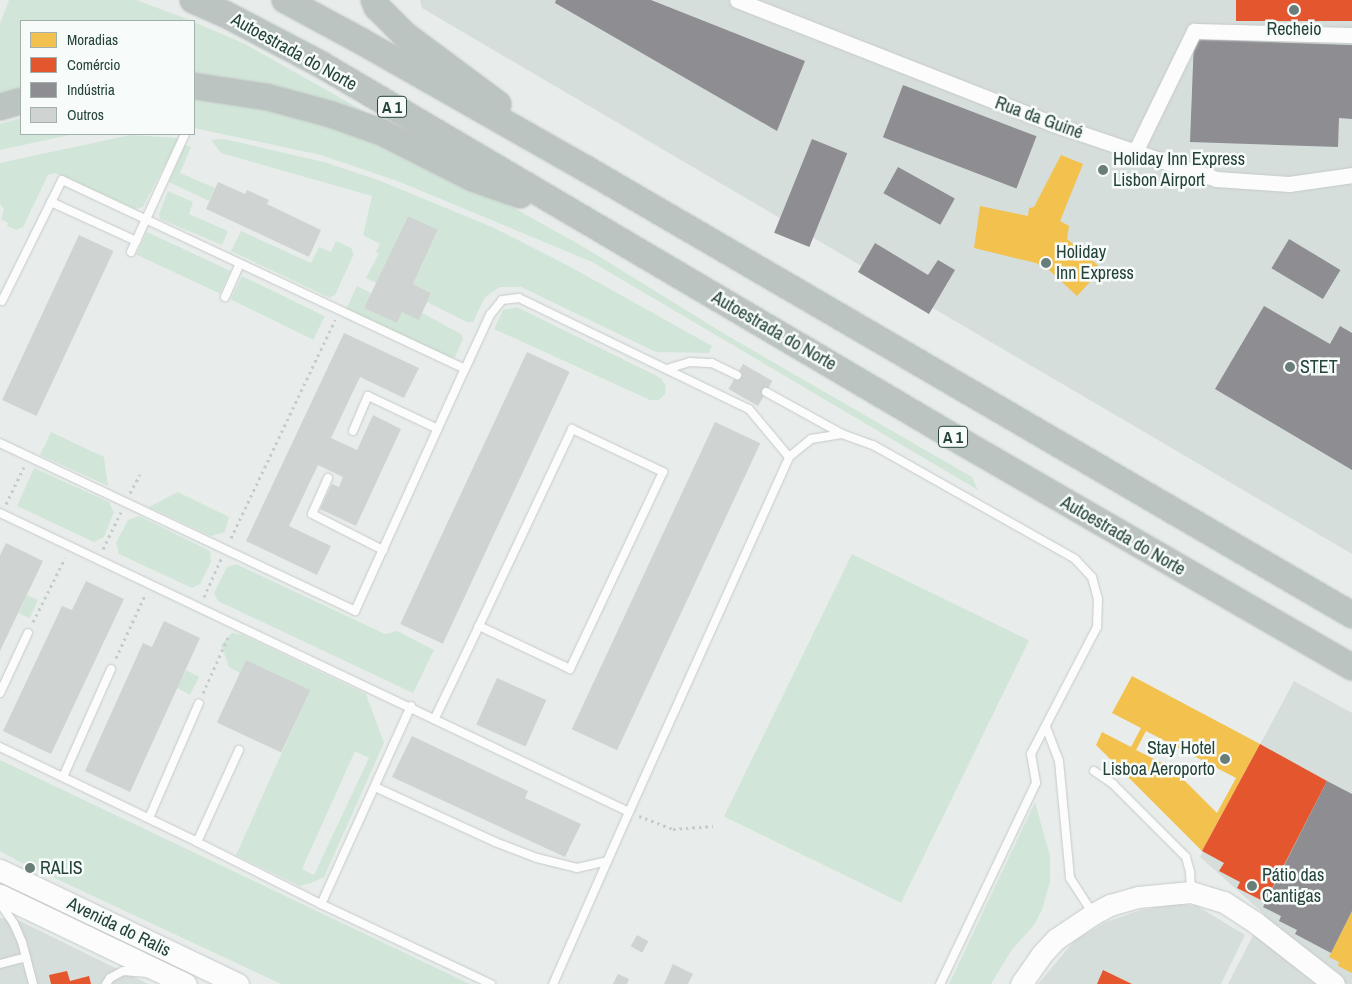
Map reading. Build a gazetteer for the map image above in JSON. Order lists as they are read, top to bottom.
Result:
{
  "streets": {
    "highway": ["Autoestrada do Norte", "A 1"],
    "street": ["Rua da Guiné", "Avenida do Ralis"]
  },
  "places": [
    "Recheio",
    "Holiday Inn Express Lisbon Airport",
    "Holiday Inn Express",
    "STET",
    "Stay Hotel Lisboa Aeroporto",
    "RALIS",
    "Pátio das Cantigas"
  ],
  "legend": [
    "Moradias",
    "Comércio",
    "Indústria",
    "Outros"
  ]
}
